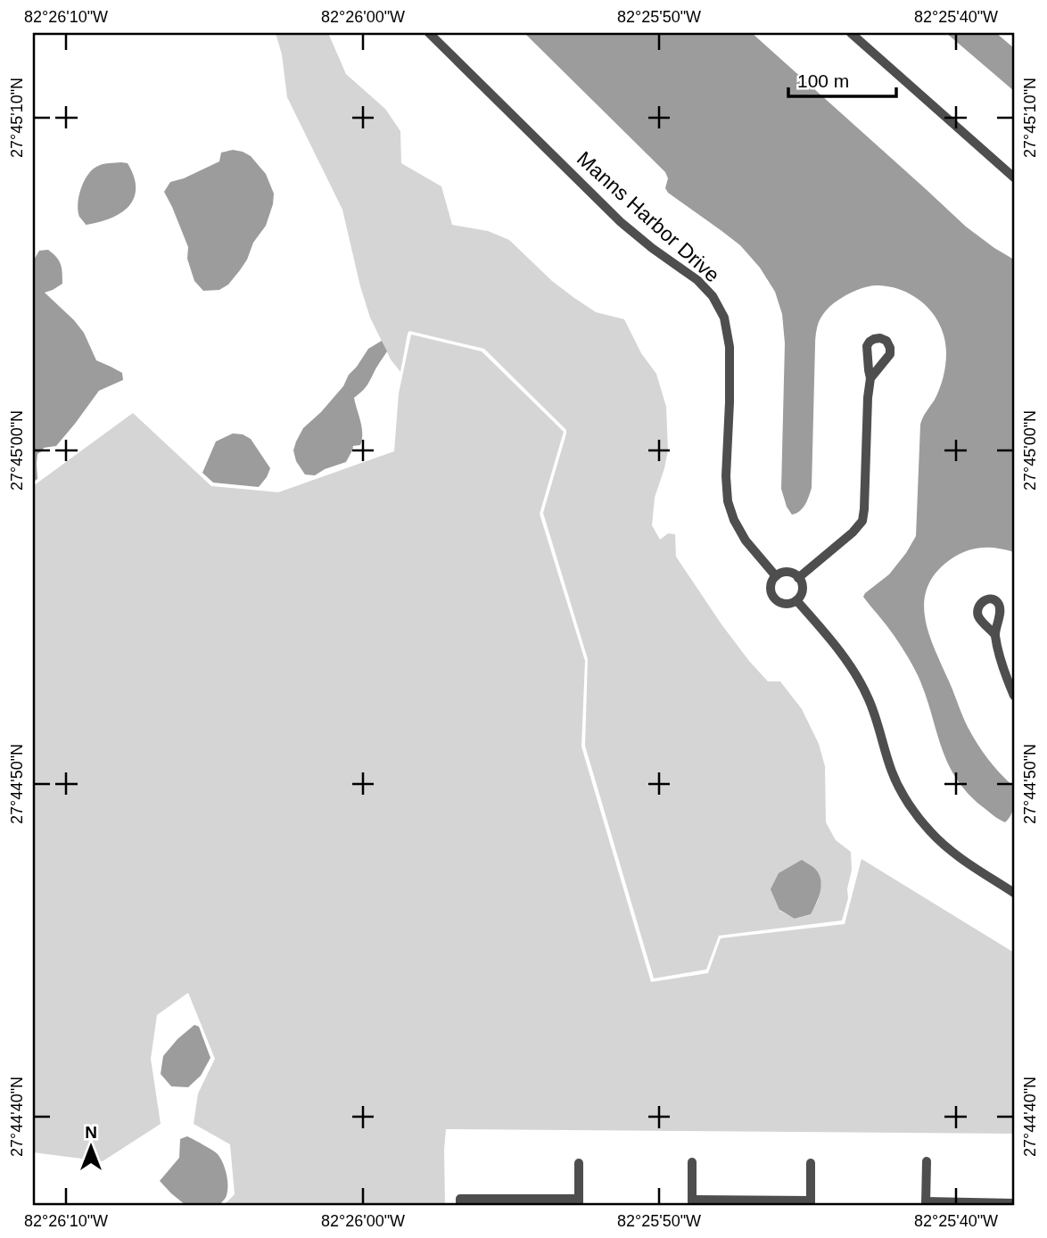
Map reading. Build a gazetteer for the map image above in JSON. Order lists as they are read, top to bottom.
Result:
{
  "streets": {
    "street": ["Manns Harbor Drive"]
  },
  "scale_bar": "100 m",
  "north": "top",
  "coordinates": [
    "82°26'10\"W",
    "82°26'00\"W",
    "82°25'50\"W",
    "82°25'40\"W",
    "27°45'10\"N",
    "27°45'00\"N",
    "27°44'50\"N",
    "27°44'40\"N"
  ]
}
